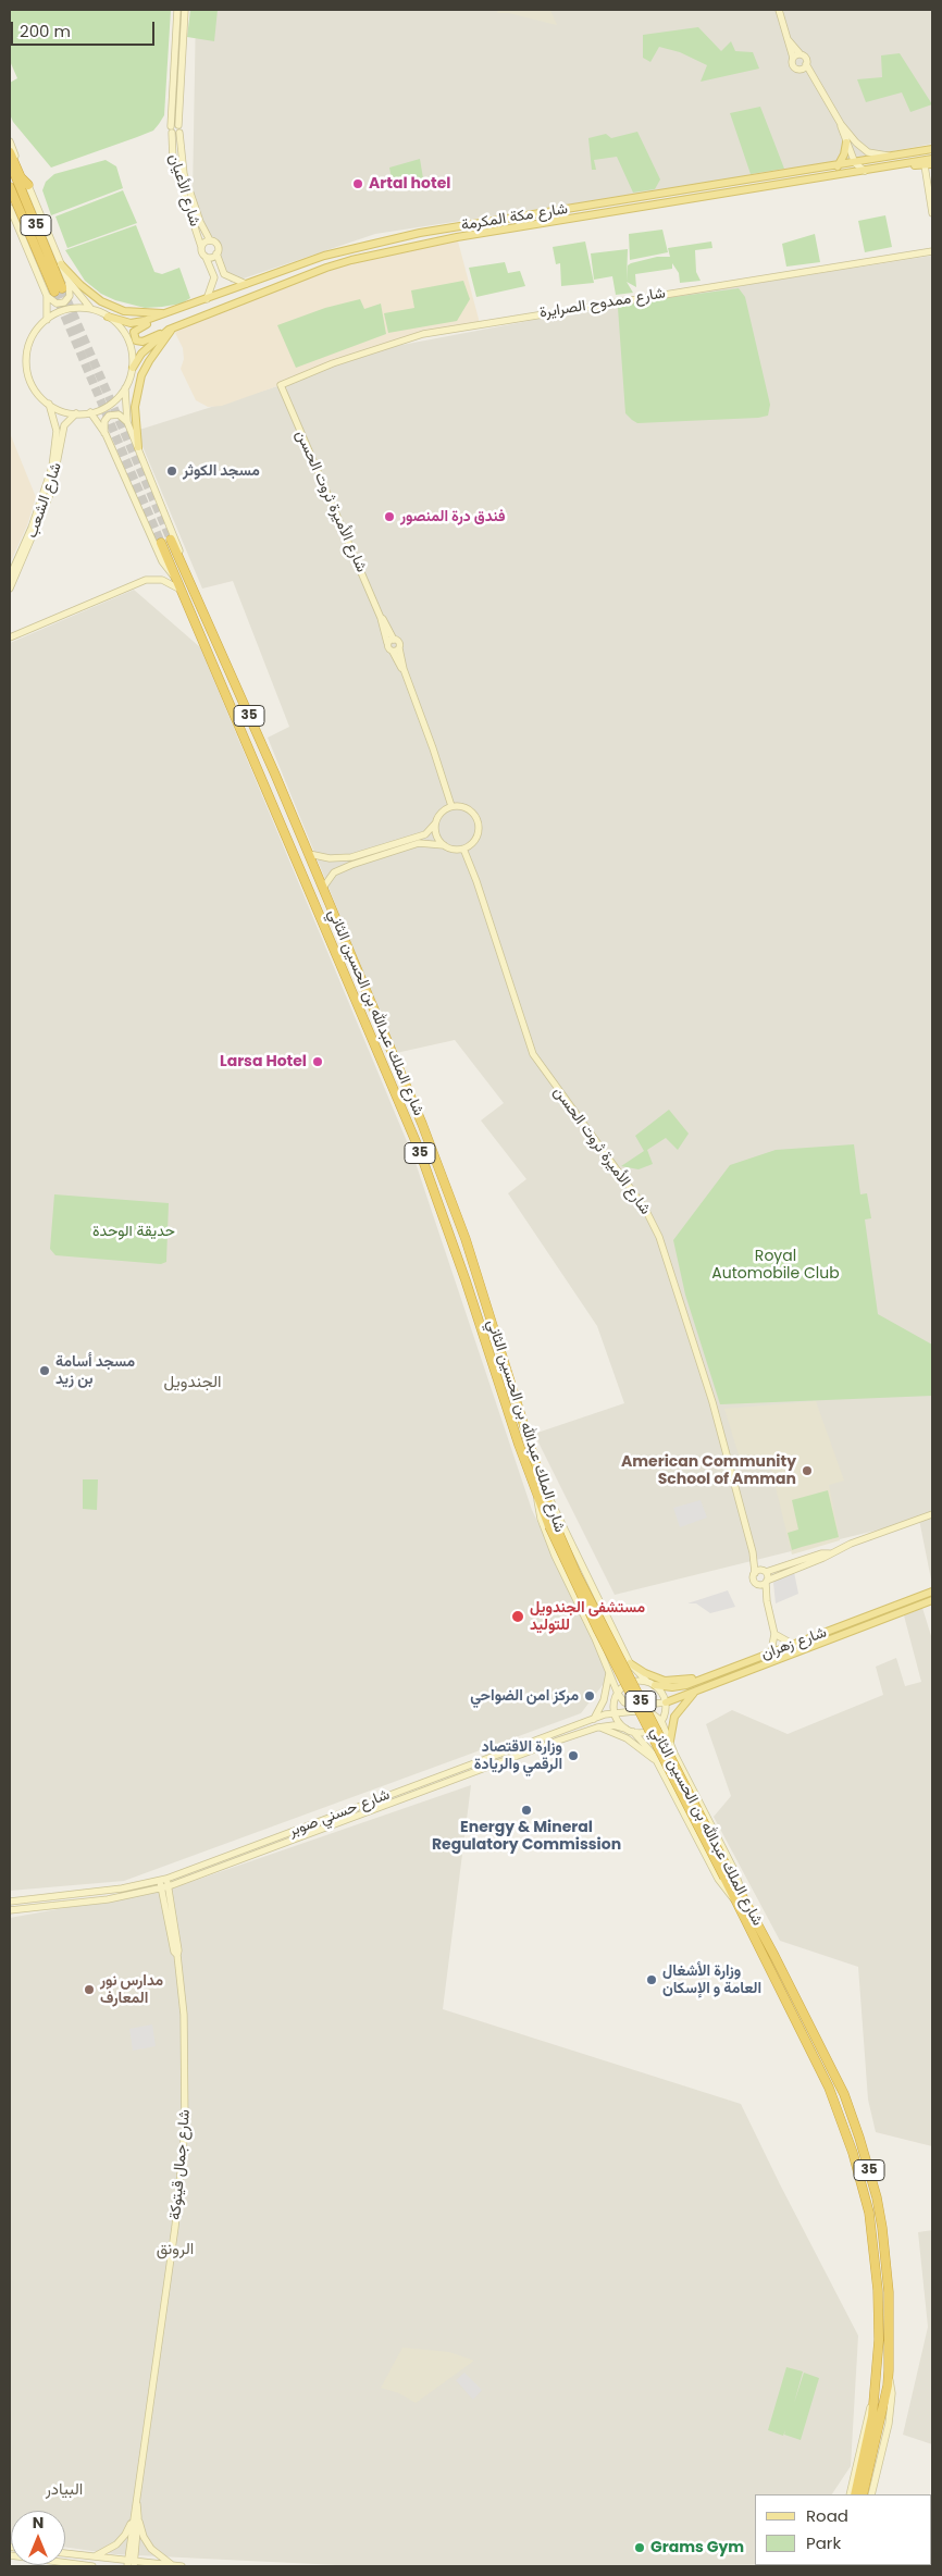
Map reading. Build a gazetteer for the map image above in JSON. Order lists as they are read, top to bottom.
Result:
{
  "streets": {
    "highway": ["35", "شارع الملك عبدالله بن الحسين الثاني"],
    "main road": ["شارع مكة المكرمة", "شارع زهران"],
    "street": [
      "شارع الأعيان",
      "شارع ممدوح الصرايرة",
      "شارع الشعب",
      "شارع الأميرة ثروت الحسن",
      "شارع حسني صوبر",
      "شارع جمال قيتوكة"
    ]
  },
  "crossings": [
    ["شارع مكة المكرمة", "شارع الشعب"],
    ["شارع ممدوح الصرايرة", "شارع الأميرة ثروت الحسن"],
    ["شارع حسني صوبر", "شارع جمال قيتوكة"]
  ],
  "districts": ["الجندويل", "الرونق", "البيادر"],
  "parks": ["حديقة الوحدة", "Royal Automobile Club"],
  "places": [
    "Artal hotel",
    "مسجد الكوثر",
    "فندق درة المنصور",
    "Larsa Hotel",
    "مسجد أسامة بن زيد",
    "American Community School of Amman",
    "مستشفى الجندويل للتوليد",
    "مركز امن الضواحي",
    "وزارة الاقتصاد الرقمي والريادة",
    "Energy & Mineral Regulatory Commission",
    "وزارة الأشغال العامة و الإسكان",
    "مدارس نور المعارف",
    "Grams Gym"
  ],
  "legend": ["Road", "Park"],
  "scale_bar": "200 m",
  "north": "top"
}
